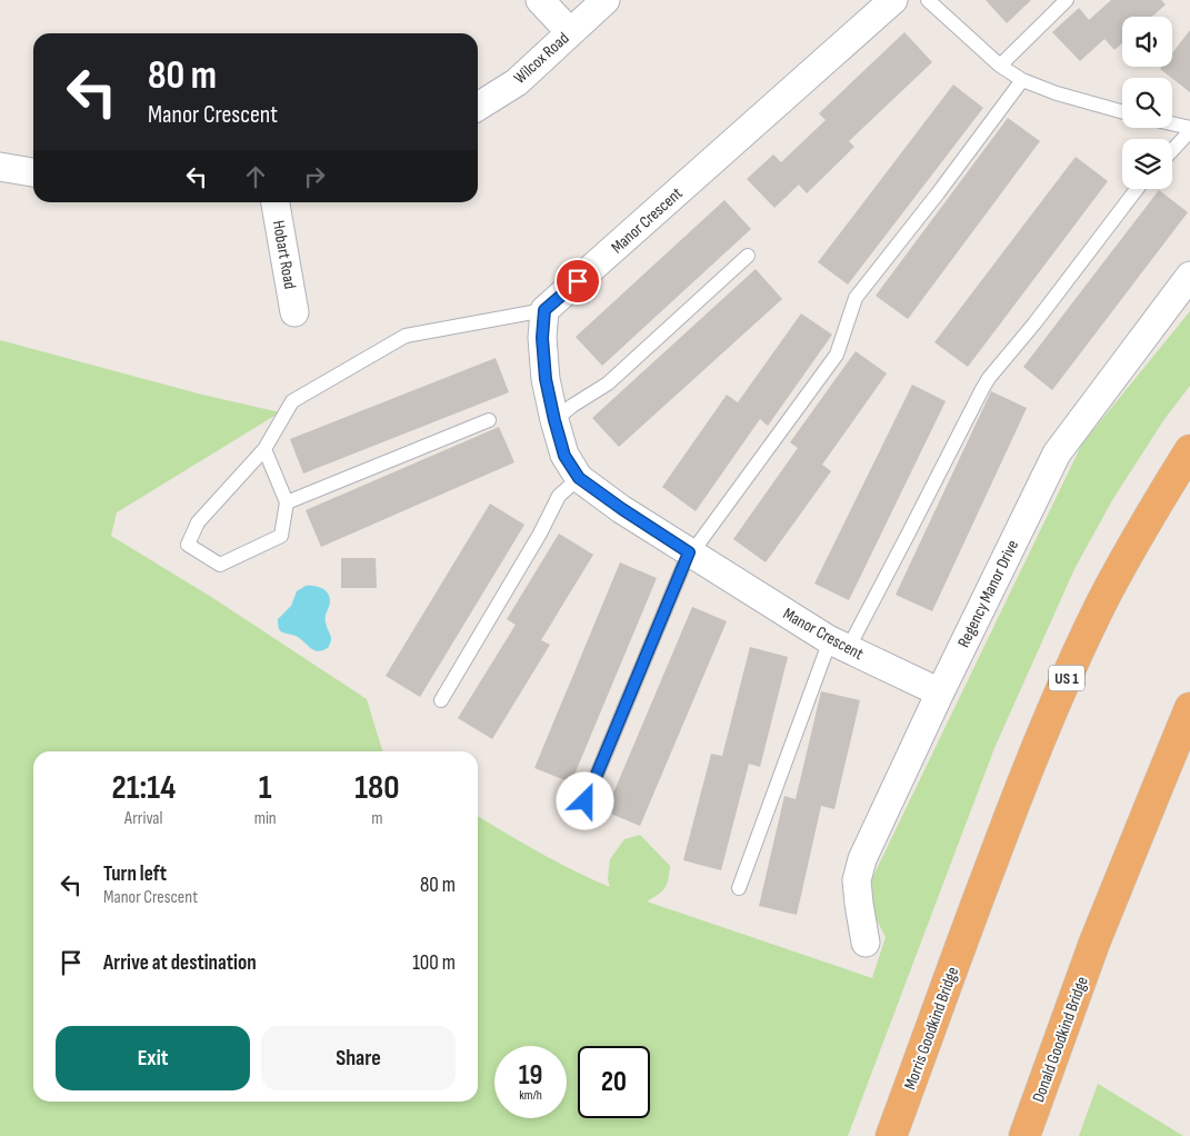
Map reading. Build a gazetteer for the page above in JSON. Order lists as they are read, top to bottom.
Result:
{
  "streets": {
    "highway": ["US 1", "Morris Goodkind Bridge", "Donald Goodkind Bridge"],
    "street": [
      "Wilcox Road",
      "Manor Crescent",
      "Hobart Road",
      "Regency Manor Drive"
    ]
  },
  "crossings": [
    ["Manor Crescent", "Regency Manor Drive"]
  ],
  "page": {
    "turn": ["80 m", "Manor Crescent"],
    "eta": [
      "21:14",
      "Arrival",
      "1",
      "min",
      "180",
      "m"
    ],
    "list": [
      {
        "name": "Turn left",
        "note": "Manor Crescent",
        "value": "80 m"
      },
      {
        "name": "Arrive at destination",
        "value": "100 m"
      }
    ],
    "buttons": ["Exit", "Share"],
    "speed": "19 km/h",
    "limit": "20"
  }
}
